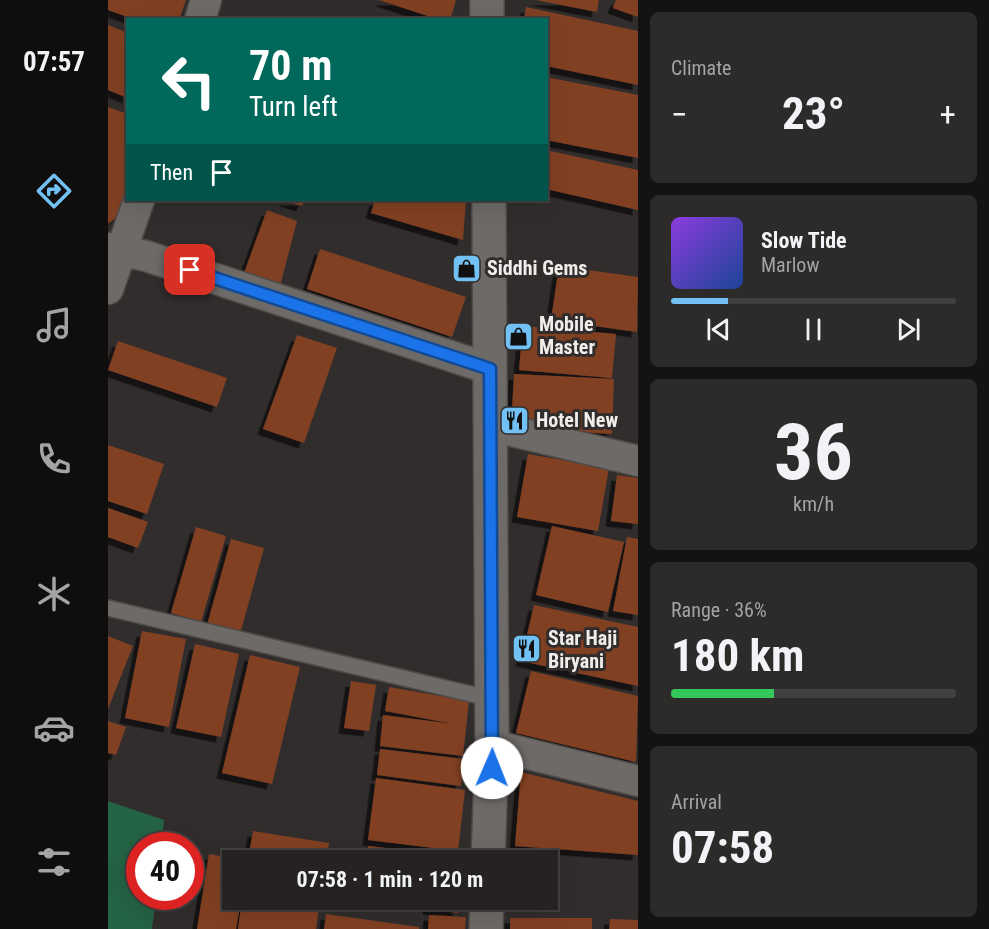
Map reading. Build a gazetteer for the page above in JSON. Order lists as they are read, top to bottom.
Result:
{
  "places": {
    "shop": ["Siddhi Gems", "Mobile Master"],
    "restaurant": ["Hotel New", "Star Haji Biryani"]
  },
  "page": {
    "tabs": "07:57",
    "tile": [
      "Climate",
      ["36", "km/h"],
      ["Range · 36%", "180 km"],
      ["Arrival", "07:58"]
    ],
    "turn": ["70 m", "Turn left"],
    "heat": ["−", "23°", "+"],
    "then": "Then",
    "song": ["Slow Tide", "Marlow"],
    "limit": "40",
    "trip": "07:58 · 1 min · 120 m"
  }
}
